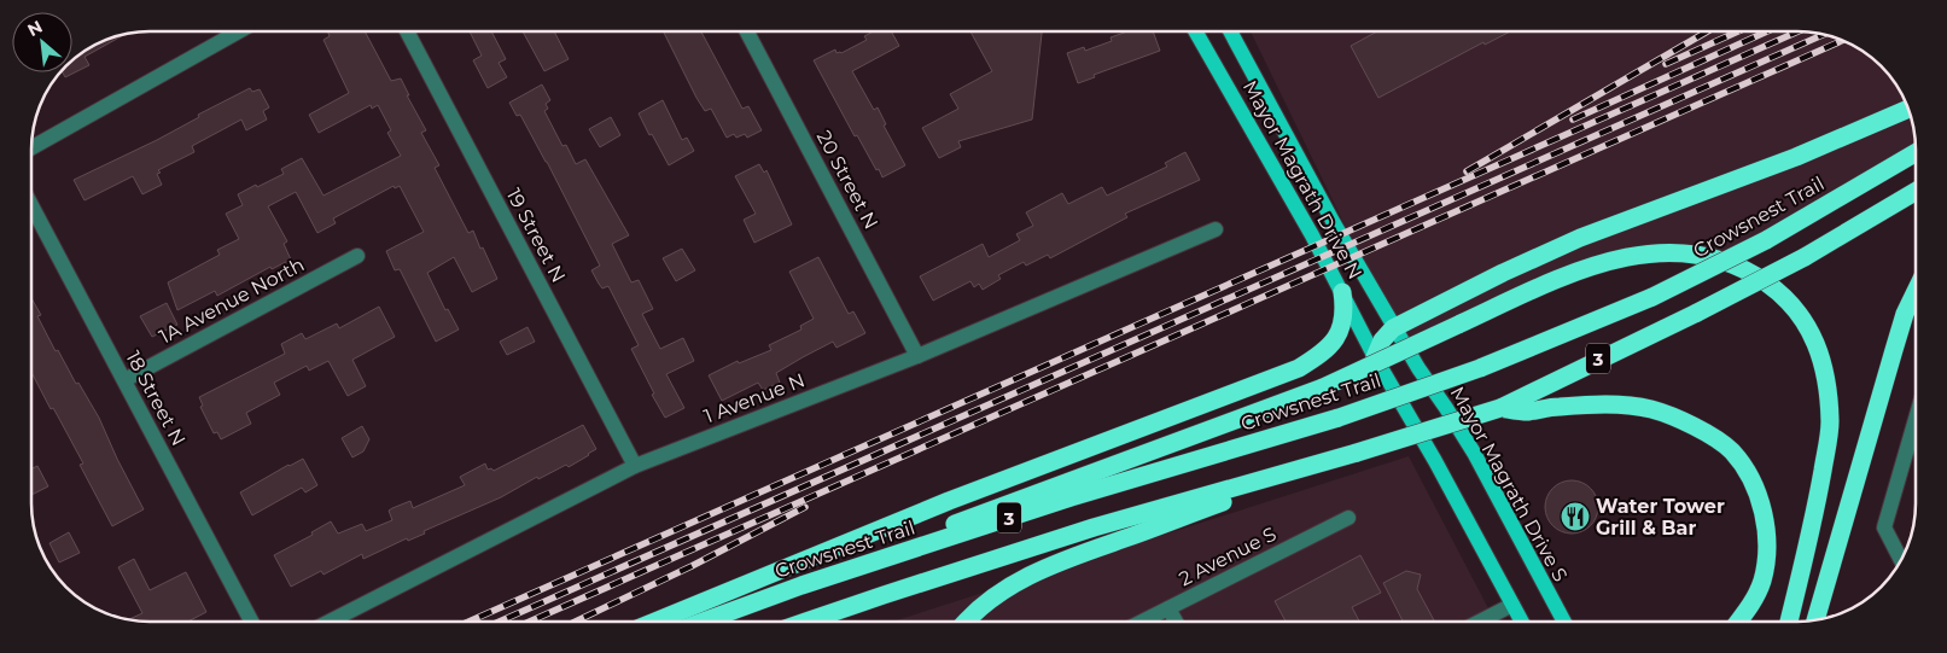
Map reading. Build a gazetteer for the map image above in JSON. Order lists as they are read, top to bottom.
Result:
{
  "streets": {
    "highway": ["Crowsnest Trail", "3"],
    "main road": ["Mayor Magrath Drive N", "Mayor Magrath Drive S"],
    "street": [
      "20 Street N",
      "19 Street N",
      "1A Avenue North",
      "18 Street N",
      "1 Avenue N",
      "2 Avenue S"
    ]
  },
  "crossings": [
    ["20 Street N", "1 Avenue N"],
    ["Mayor Magrath Drive N", "Mayor Magrath Drive S"],
    ["19 Street N", "1 Avenue N"],
    ["1A Avenue North", "18 Street N"]
  ],
  "places": {
    "restaurant": ["Water Tower Grill & Bar"]
  },
  "north": "top left"
}
